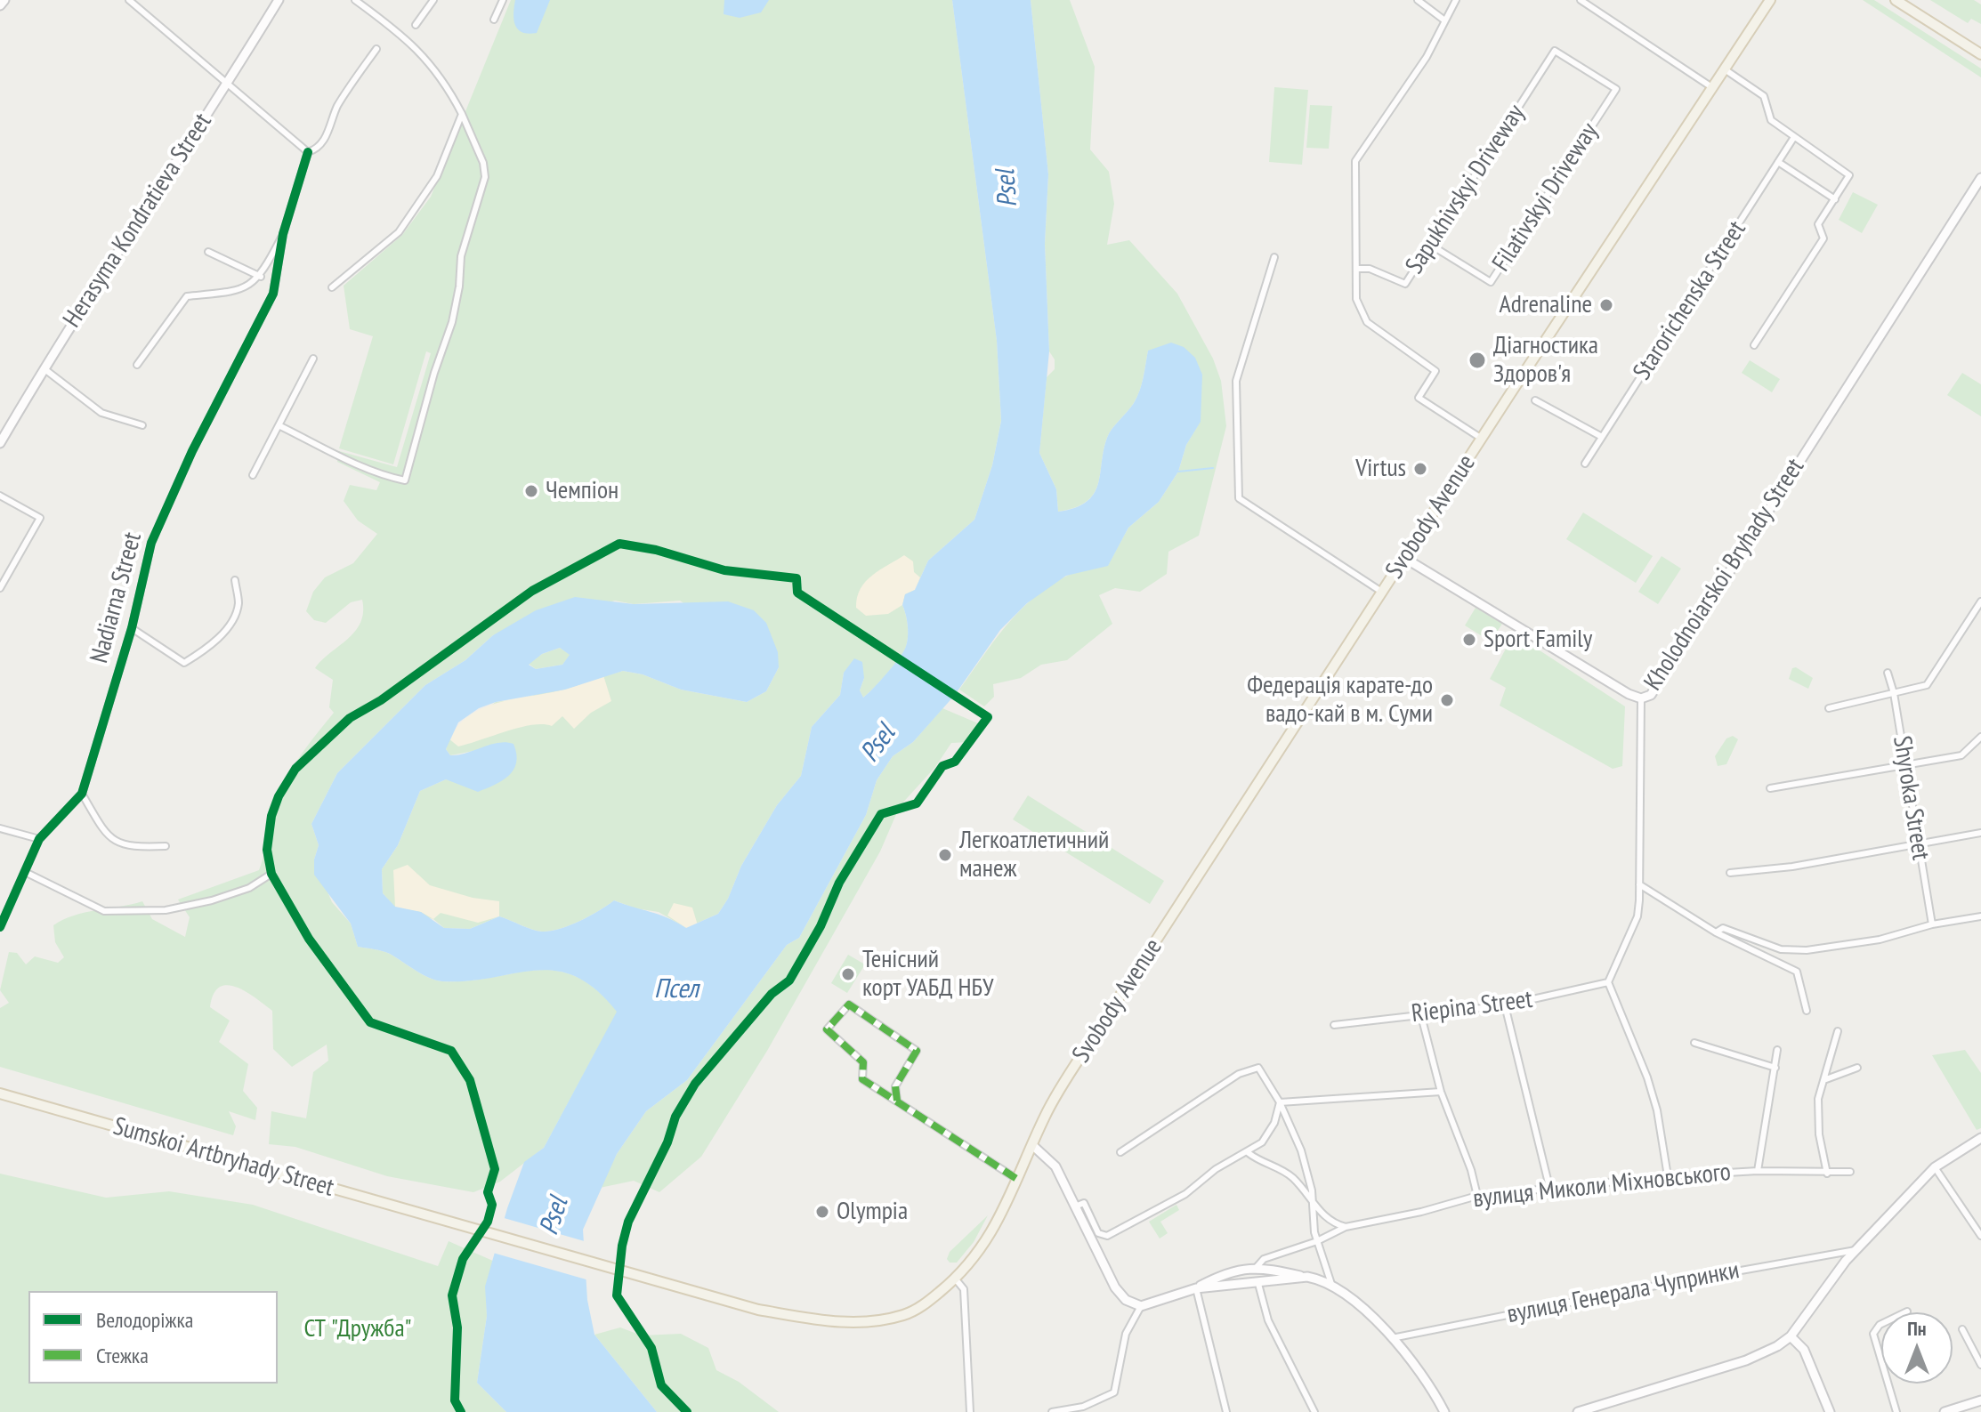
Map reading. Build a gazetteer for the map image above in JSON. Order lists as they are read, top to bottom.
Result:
{
  "streets": {
    "main road": ["Svobody Avenue", "Sumskoi Artbryhady Street"],
    "street": [
      "Sapukhivskyi Driveway",
      "Filativskyi Driveway",
      "Herasyma Kondratieva Street",
      "Starorichenska Street",
      "Kholodnoiarskoi Bryhady Street",
      "Nadiarna Street",
      "Shyroka Street",
      "Riepina Street",
      "вулиця Миколи Міхновського",
      "вулиця Генерала Чупринки"
    ]
  },
  "crossings": [
    ["Sapukhivskyi Driveway", "Filativskyi Driveway"],
    ["Sapukhivskyi Driveway", "Svobody Avenue"],
    ["Svobody Avenue", "Sumskoi Artbryhady Street"],
    ["Kholodnoiarskoi Bryhady Street", "Riepina Street"]
  ],
  "water": ["Psel", "Псел"],
  "parks": ["СТ \"Дружба\""],
  "places": [
    "Adrenaline",
    "Діагностика Здоров'я",
    "Virtus",
    "Чемпіон",
    "Sport Family",
    "Федерація карате-до вадо-кай в м. Суми",
    "Легкоатлетичний манеж",
    "Тенісний корт УАБД НБУ",
    "Olympia"
  ],
  "legend": ["Велодоріжка", "Стежка"],
  "north": "top"
}
